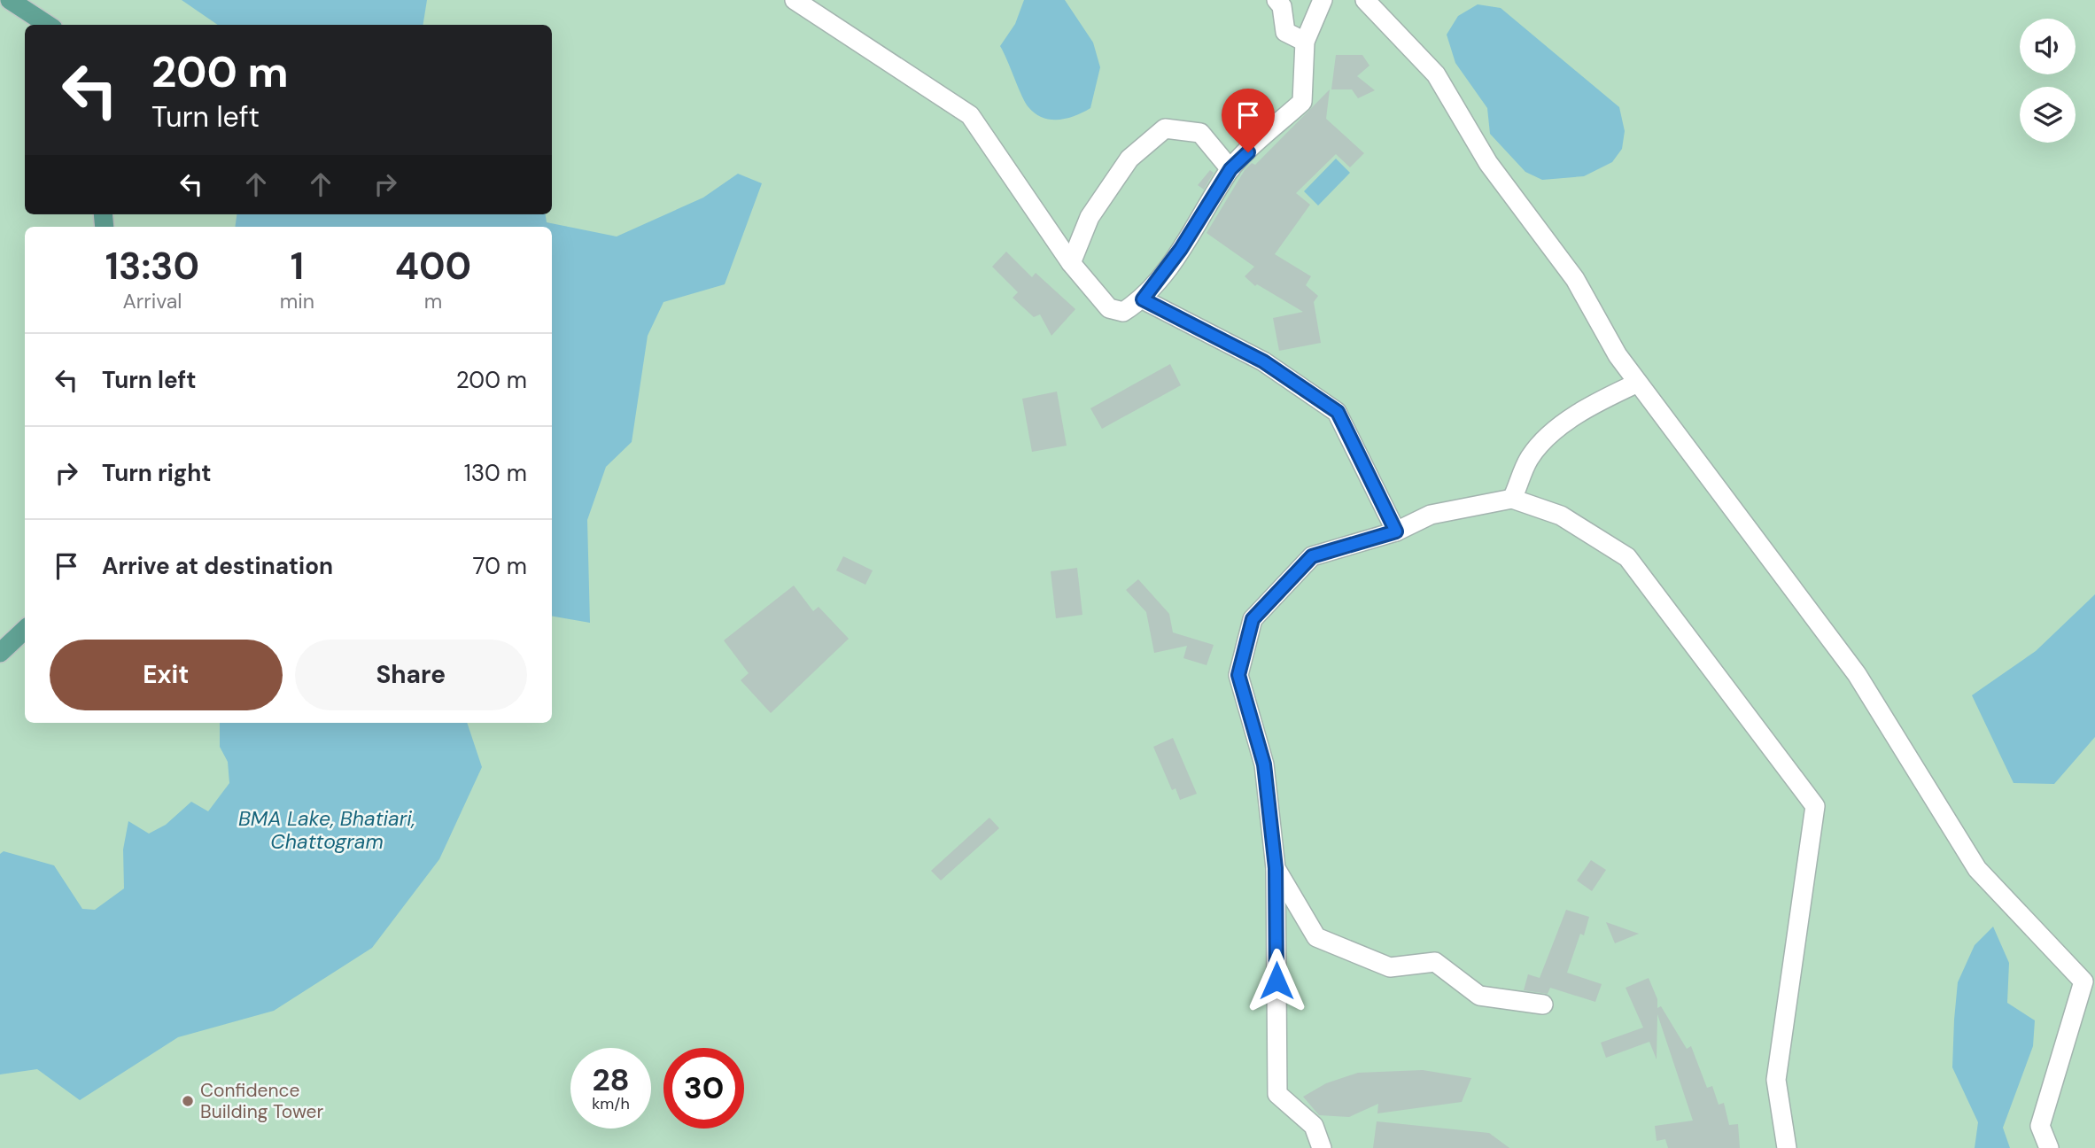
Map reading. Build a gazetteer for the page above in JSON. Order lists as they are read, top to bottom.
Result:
{
  "water": ["BMA Lake, Bhatiari, Chattogram"],
  "places": ["Confidence Building Tower"],
  "page": {
    "turn": ["200 m", "Turn left"],
    "eta": [
      "13:30",
      "Arrival",
      "1",
      "min",
      "400",
      "m"
    ],
    "list": [
      {
        "name": "Turn left",
        "value": "200 m"
      },
      {
        "name": "Turn right",
        "value": "130 m"
      },
      {
        "name": "Arrive at destination",
        "value": "70 m"
      }
    ],
    "buttons": ["Exit", "Share"],
    "speed": "28 km/h",
    "limit": "30"
  }
}
